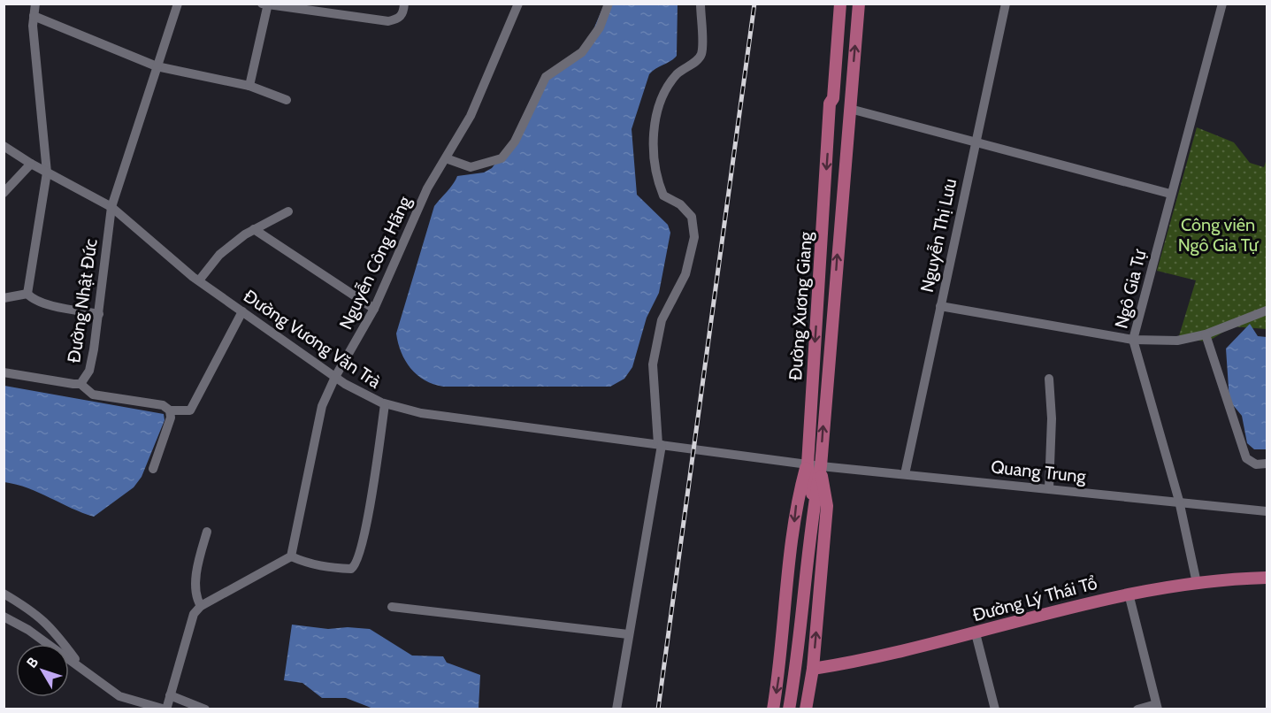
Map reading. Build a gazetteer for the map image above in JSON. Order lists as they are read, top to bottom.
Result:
{
  "streets": {
    "main road": ["Đường Xương Giang", "Đường Lý Thái Tổ"],
    "street": [
      "Nguyễn Thị Lưu",
      "Nguyễn Công Hãng",
      "Ngô Gia Tự",
      "Đường Nhật Đức",
      "Đường Vương Văn Trà",
      "Quang Trung"
    ]
  },
  "crossings": [
    ["Nguyễn Thị Lưu", "Quang Trung"],
    ["Nguyễn Công Hãng", "Đường Vương Văn Trà"],
    ["Ngô Gia Tự", "Quang Trung"],
    ["Ngô Gia Tự", "Đường Lý Thái Tổ"],
    ["Đường Nhật Đức", "Đường Vương Văn Trà"],
    ["Đường Xương Giang", "Đường Vương Văn Trà"],
    ["Đường Xương Giang", "Quang Trung"],
    ["Đường Vương Văn Trà", "Quang Trung"]
  ],
  "parks": ["Công viên Ngô Gia Tự"],
  "north": "top left"
}
